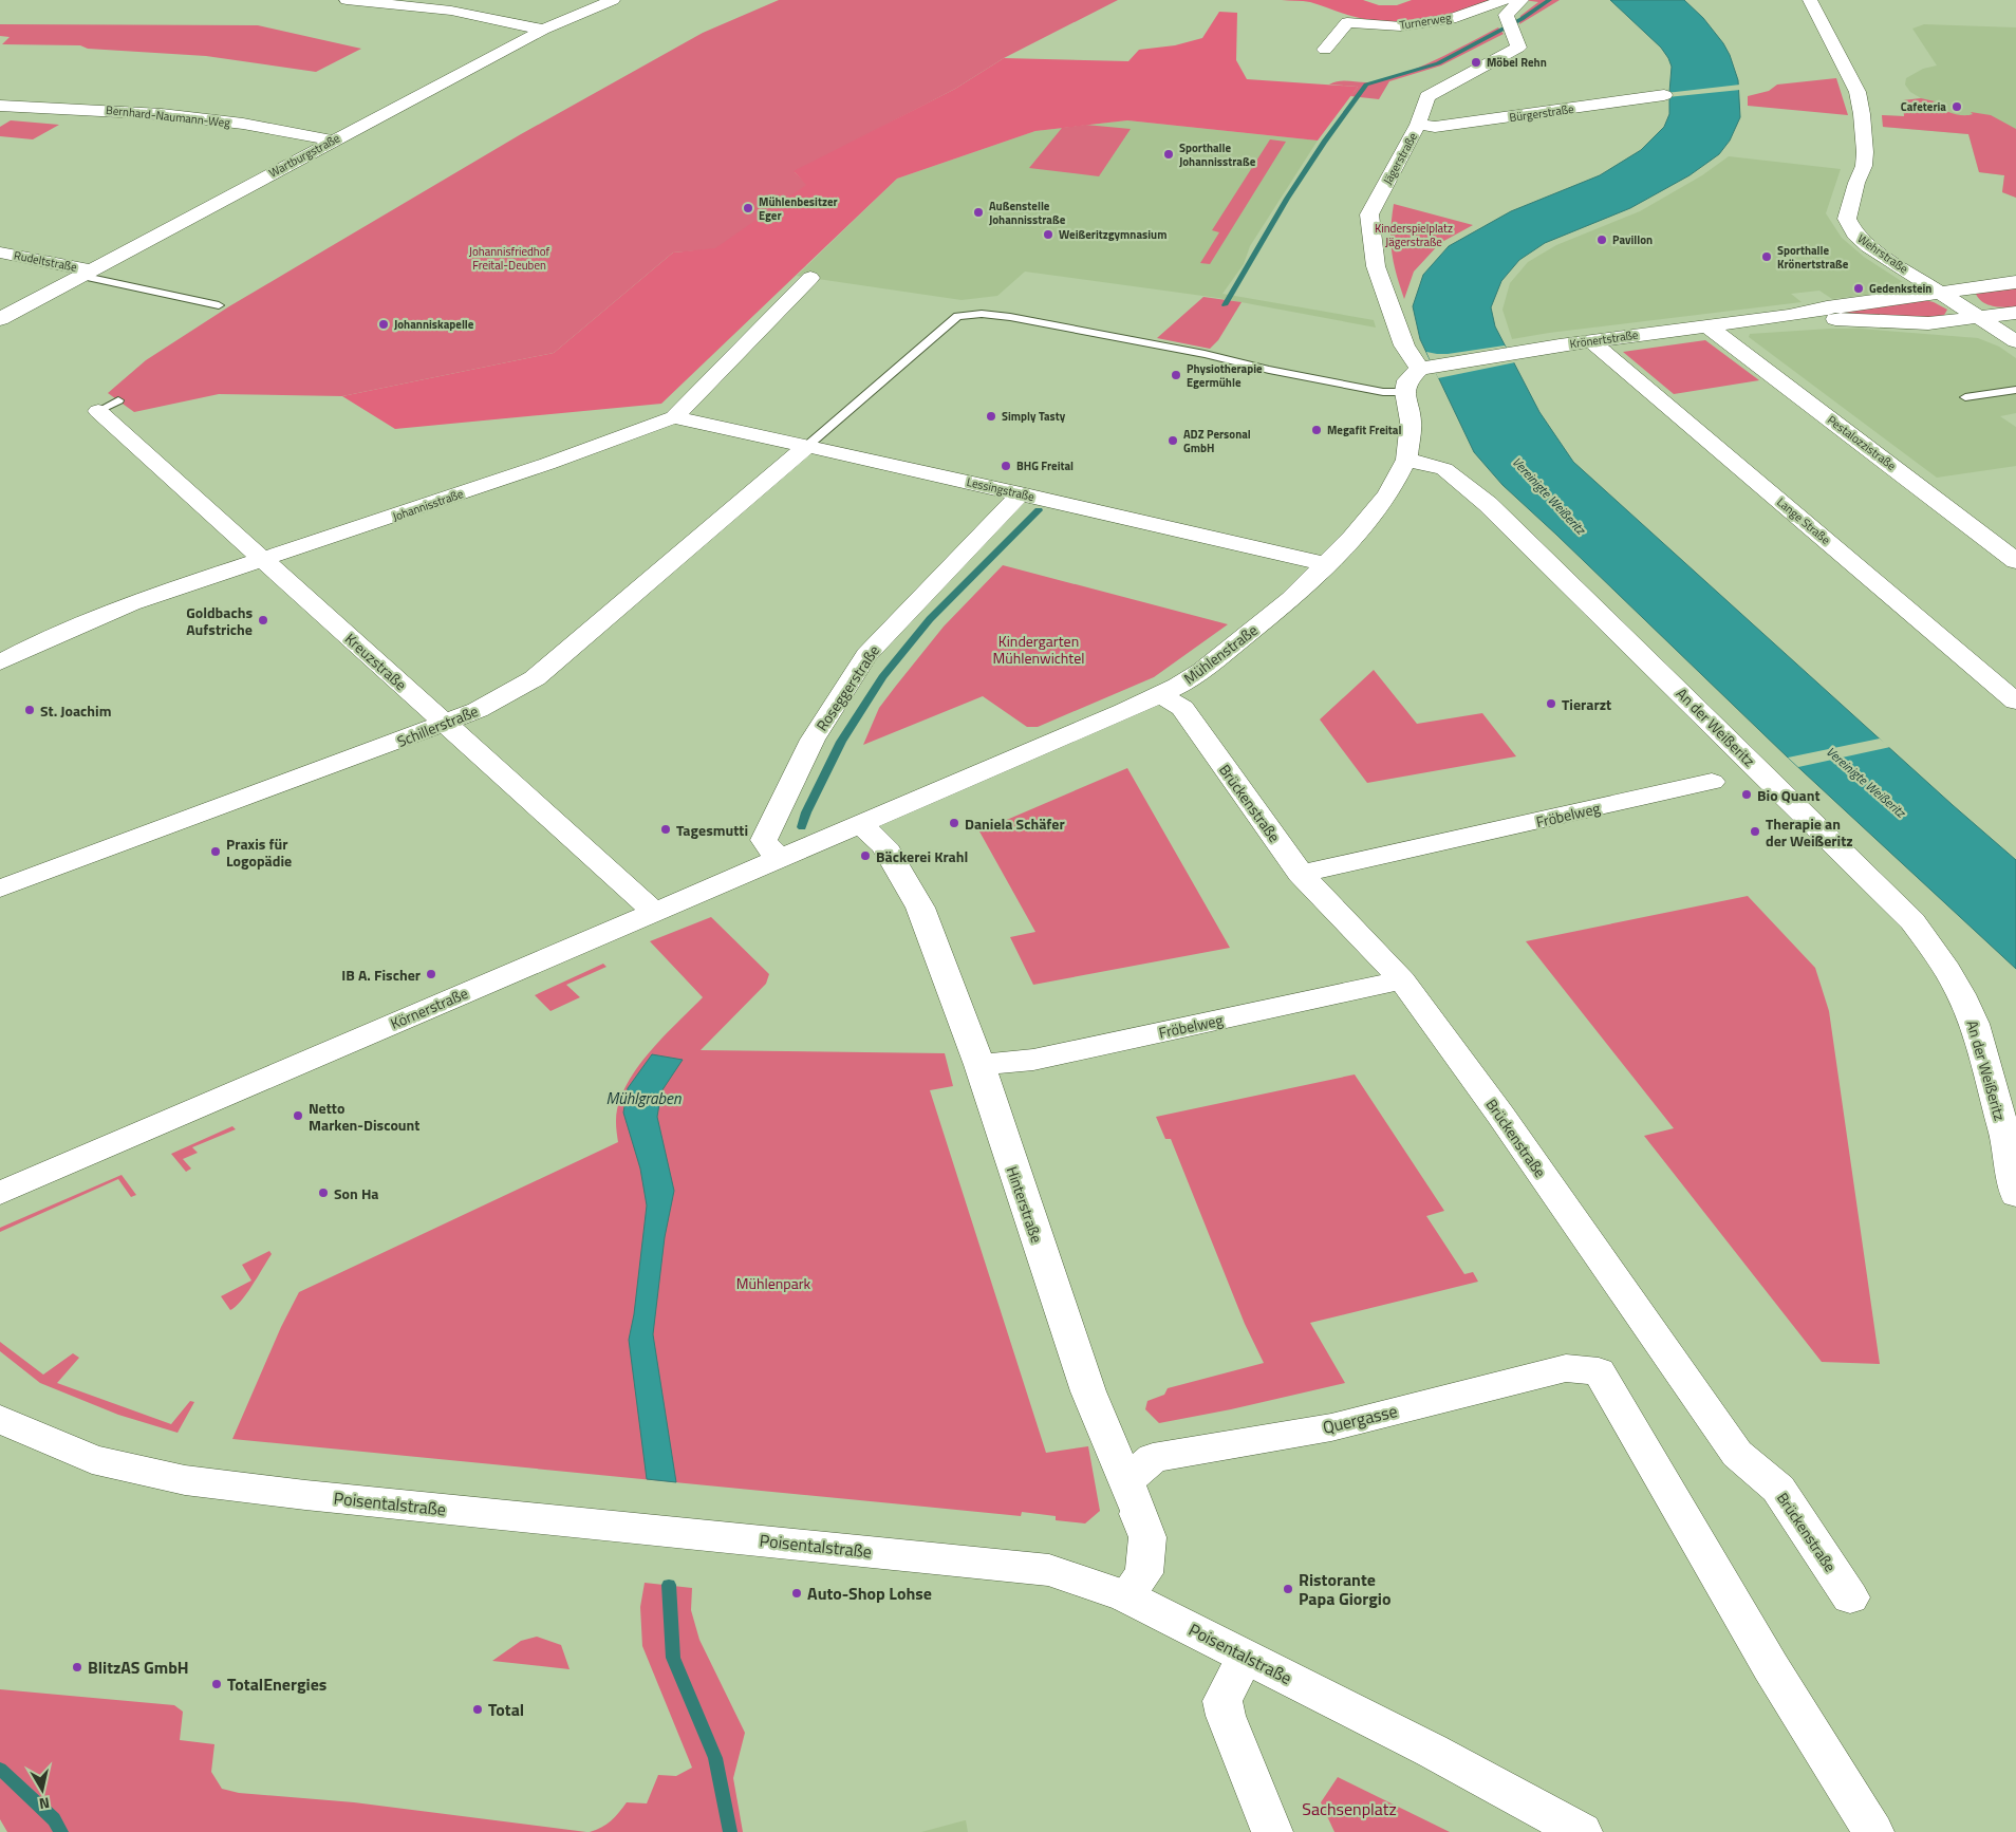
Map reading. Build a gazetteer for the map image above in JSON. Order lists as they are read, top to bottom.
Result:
{
  "streets": {
    "street": [
      "Turnerweg",
      "Bürgerstraße",
      "Bernhard-Naumann-Weg",
      "Wartburgstraße",
      "Jägerstraße",
      "Wehrstraße",
      "Rudeltstraße",
      "Krönertstraße",
      "Pestalozzistraße",
      "Lessingstraße",
      "Johannisstraße",
      "Lange Straße",
      "Mühlenstraße",
      "Kreuzstraße",
      "Roseggerstraße",
      "Schillerstraße",
      "An der Weißeritz",
      "Brückenstraße",
      "Fröbelweg",
      "Körnerstraße",
      "Hinterstraße",
      "Quergasse",
      "Poisentalstraße"
    ]
  },
  "crossings": [
    ["Bürgerstraße", "Jägerstraße"],
    ["Bernhard-Naumann-Weg", "Wartburgstraße"],
    ["Wartburgstraße", "Rudeltstraße"],
    ["Jägerstraße", "Krönertstraße"],
    ["Wehrstraße", "Krönertstraße"],
    ["Krönertstraße", "Pestalozzistraße"],
    ["Krönertstraße", "Lange Straße"],
    ["Lessingstraße", "Johannisstraße"],
    ["Lessingstraße", "Mühlenstraße"],
    ["Lessingstraße", "Roseggerstraße"],
    ["Lessingstraße", "Schillerstraße"],
    ["Johannisstraße", "Kreuzstraße"],
    ["Mühlenstraße", "An der Weißeritz"],
    ["Mühlenstraße", "Brückenstraße"],
    ["Mühlenstraße", "Körnerstraße"],
    ["Mühlenstraße", "Hinterstraße"],
    ["Kreuzstraße", "Schillerstraße"],
    ["Kreuzstraße", "Körnerstraße"],
    ["Roseggerstraße", "Körnerstraße"],
    ["Brückenstraße", "Fröbelweg"],
    ["Fröbelweg", "Hinterstraße"],
    ["Körnerstraße", "Hinterstraße"],
    ["Hinterstraße", "Quergasse"],
    ["Hinterstraße", "Poisentalstraße"]
  ],
  "water": ["Vereinigte Weißeritz", "Mühlgraben"],
  "parks": [
    "Kinderspielplatz Jägerstraße",
    "Johannisfriedhof Freital-Deuben",
    "Kindergarten Mühlenwichtel",
    "Mühlenpark",
    "Sachsenplatz"
  ],
  "places": [
    "Möbel Rehn",
    "Cafeteria",
    "Sporthalle Johannisstraße",
    "Mühlenbesitzer Eger",
    "Außenstelle Johannisstraße",
    "Weißeritzgymnasium",
    "Pavillon",
    "Sporthalle Krönertstraße",
    "Gedenkstein",
    "Johanniskapelle",
    "Physiotherapie Egermühle",
    "Simply Tasty",
    "Megafit Freital",
    "ADZ Personal GmbH",
    "BHG Freital",
    "Goldbachs Aufstriche",
    "Tierarzt",
    "St. Joachim",
    "Bio Quant",
    "Daniela Schäfer",
    "Tagesmutti",
    "Therapie an der Weißeritz",
    "Praxis für Logopädie",
    "Bäckerei Krahl",
    "IB A. Fischer",
    "Netto Marken-Discount",
    "Son Ha",
    "Ristorante Papa Giorgio",
    "Auto-Shop Lohse",
    "BlitzAS GmbH",
    "TotalEnergies",
    "Total"
  ],
  "north": "bottom"
}
